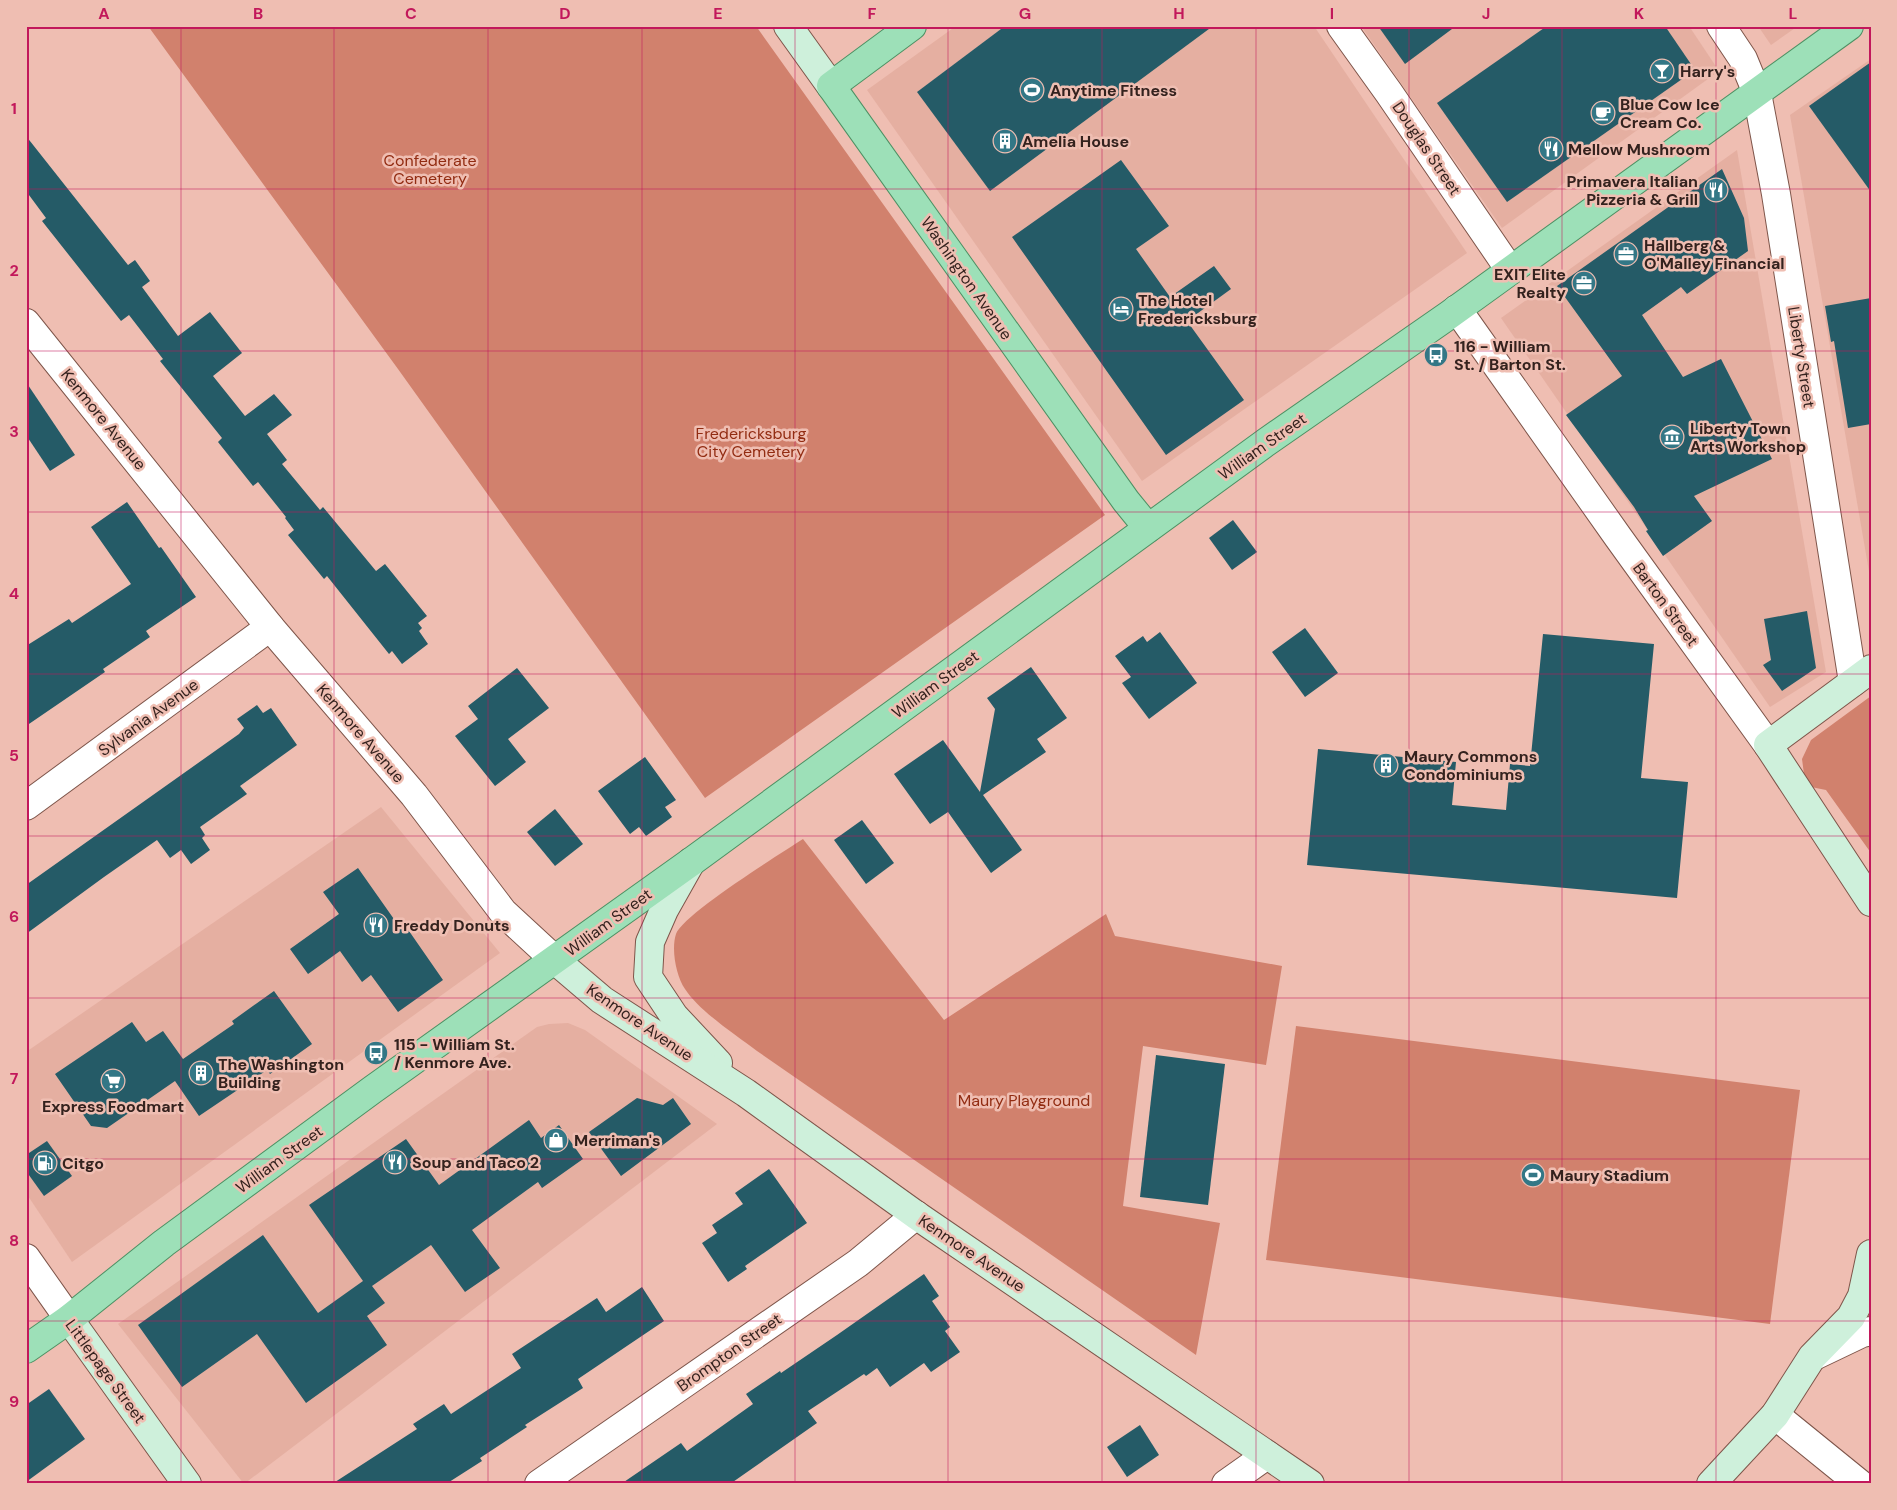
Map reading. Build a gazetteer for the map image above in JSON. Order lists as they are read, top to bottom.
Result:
{
  "streets": {
    "main road": ["Washington Avenue", "William Street"],
    "street": [
      "Douglas Street",
      "Liberty Street",
      "Kenmore Avenue",
      "Barton Street",
      "Sylvania Avenue",
      "Brompton Street",
      "Littlepage Street"
    ]
  },
  "crossings": [
    ["Douglas Street", "William Street"],
    ["Washington Avenue", "William Street"],
    ["Liberty Street", "William Street"],
    ["Kenmore Avenue", "William Street"],
    ["Kenmore Avenue", "Sylvania Avenue"],
    ["Kenmore Avenue", "Brompton Street"],
    ["William Street", "Barton Street"],
    ["William Street", "Littlepage Street"]
  ],
  "parks": ["Confederate Cemetery", "Fredericksburg City Cemetery", "Maury Playground"],
  "places": {
    "bar": ["Harry's"],
    "sports": ["Anytime Fitness", "Maury Stadium"],
    "cafe": ["Blue Cow Ice Cream Co."],
    "building": ["Amelia House", "Maury Commons Condominiums", "The Washington Building"],
    "restaurant": [
      "Mellow Mushroom",
      "Primavera Italian Pizzeria & Grill",
      "Freddy Donuts",
      "Soup and Taco 2"
    ],
    "office": ["Hallberg & O'Malley Financial", "EXIT Elite Realty"],
    "hotel": ["The Hotel Fredericksburg"],
    "bus stop": ["116 - William St. / Barton St.", "115 - William St. / Kenmore Ave."],
    "museum": ["Liberty Town Arts Workshop"],
    "supermarket": ["Express Foodmart"],
    "shop": ["Merriman's"],
    "fuel station": ["Citgo"]
  },
  "grid": {
    "columns": [
      "A",
      "B",
      "C",
      "D",
      "E",
      "F",
      "G",
      "H",
      "I",
      "J",
      "K",
      "L"
    ],
    "rows": [
      "1",
      "2",
      "3",
      "4",
      "5",
      "6",
      "7",
      "8",
      "9"
    ]
  }
}
